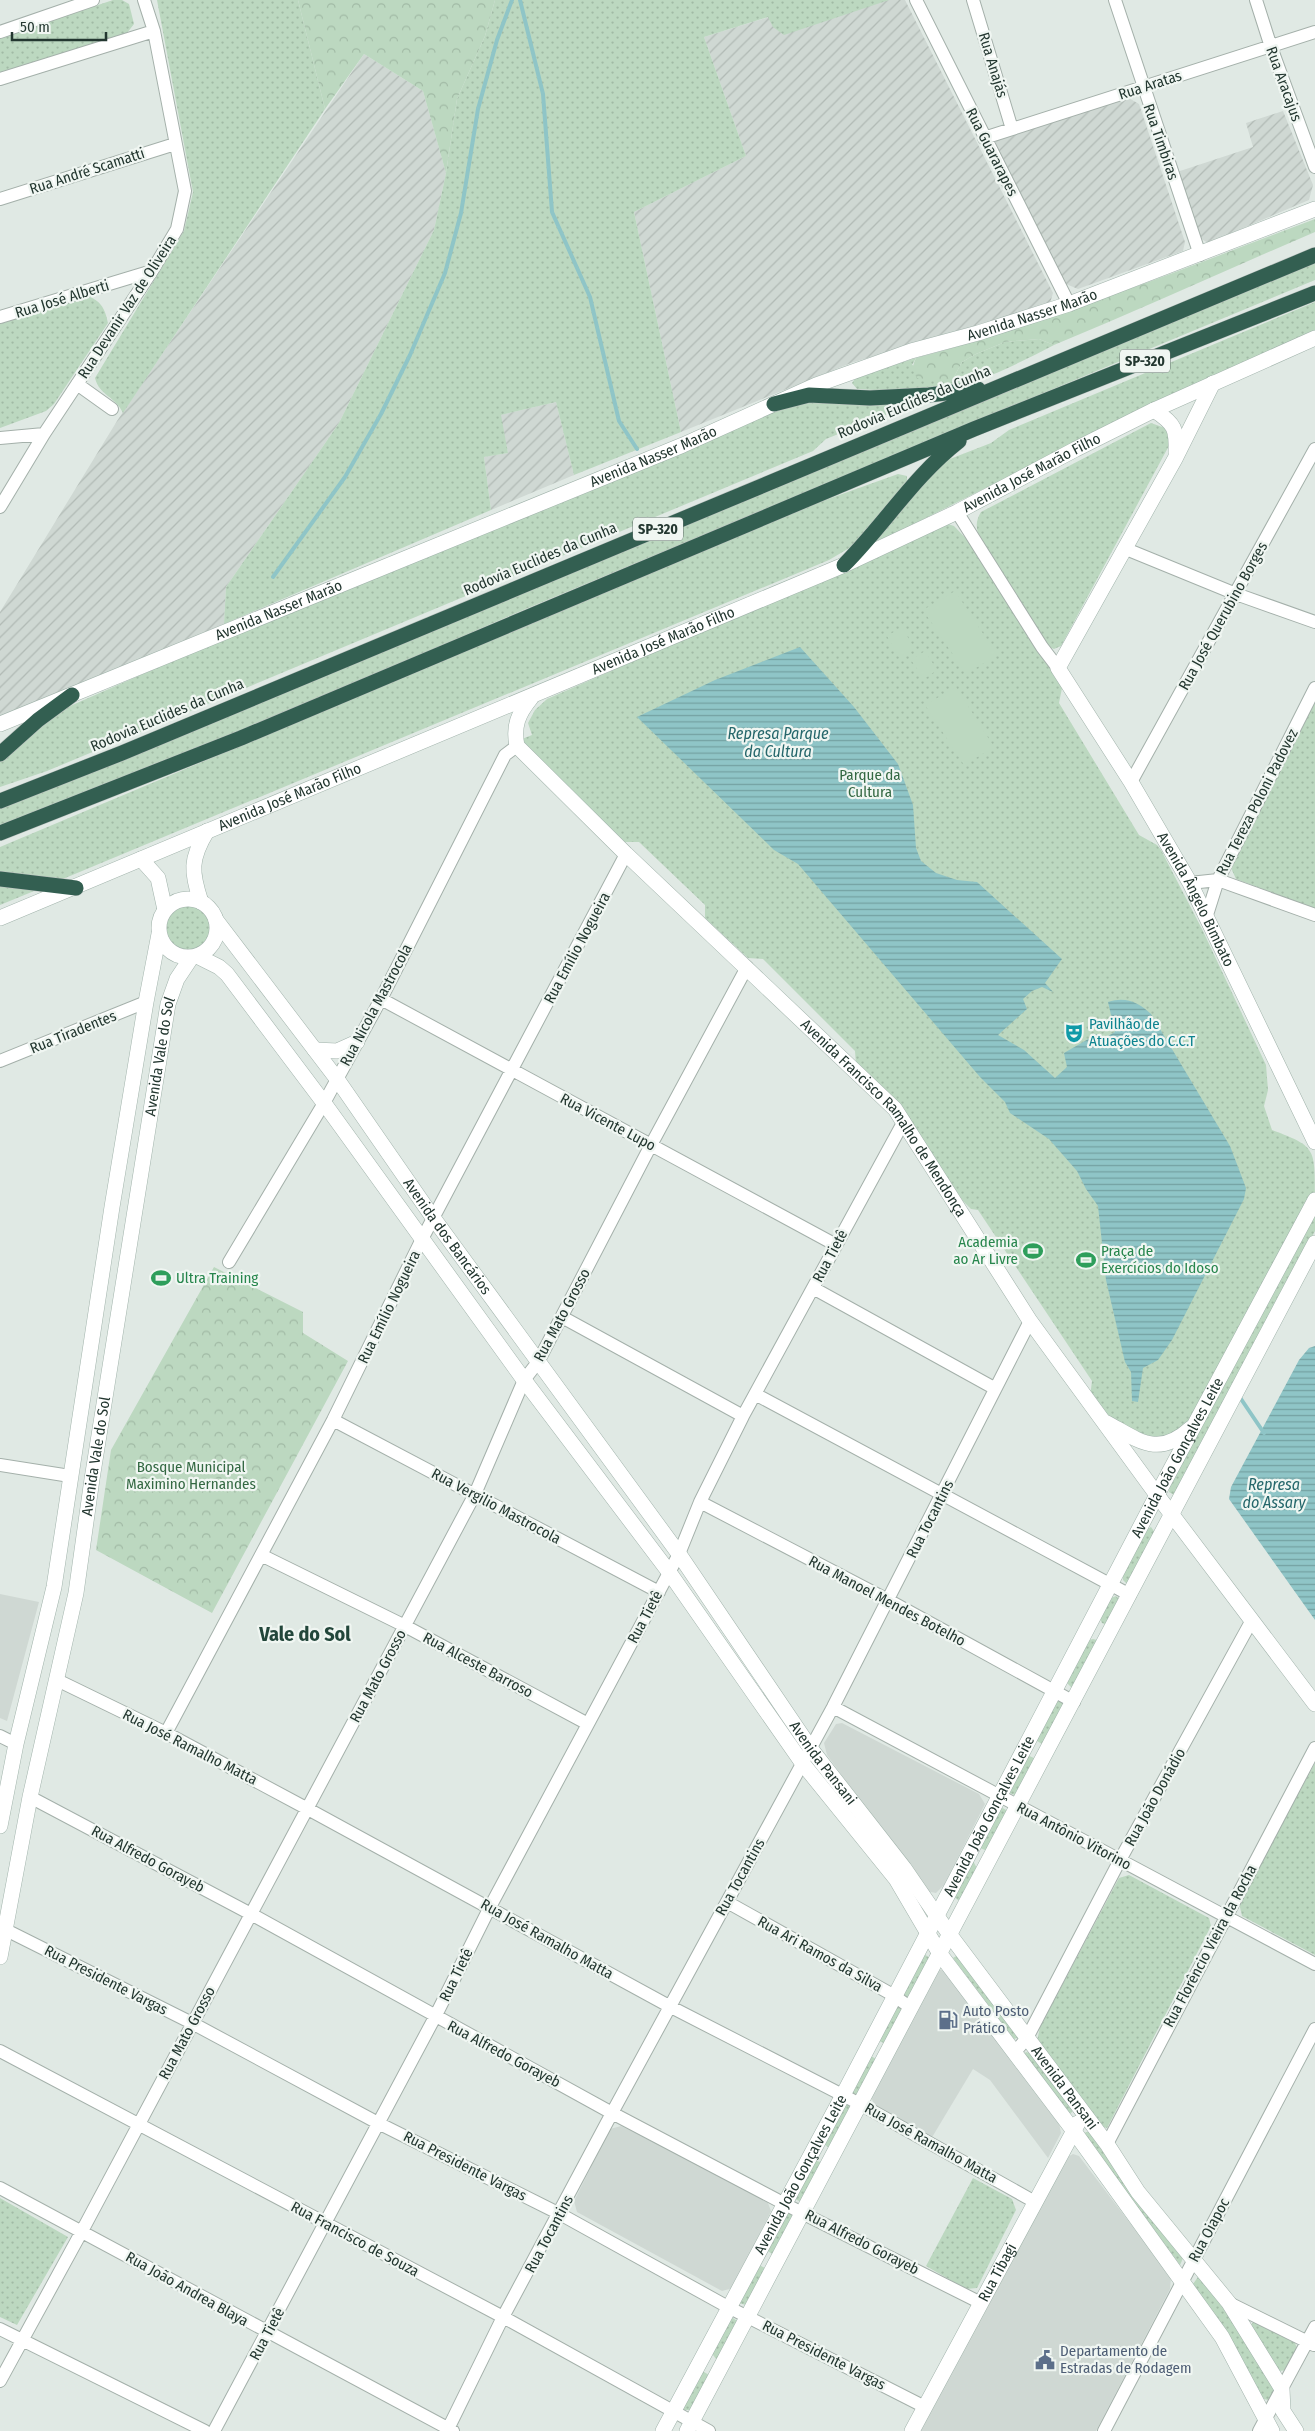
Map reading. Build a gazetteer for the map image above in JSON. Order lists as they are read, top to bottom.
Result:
{
  "streets": {
    "highway": ["SP-320", "Rodovia Euclides da Cunha"],
    "main road": [
      "Avenida Nasser Marão",
      "Avenida José Marão Filho",
      "Avenida Ângelo Bimbato",
      "Avenida Vale do Sol",
      "Avenida Francisco Ramalho de Mendonça",
      "Avenida dos Bancários",
      "Avenida João Gonçalves Leite",
      "Avenida Pansani",
      "Rua Tibagi"
    ],
    "street": [
      "Rua Anajás",
      "Rua Aracajus",
      "Rua Aratas",
      "Rua Timbiras",
      "Rua Guararapes",
      "Rua André Scamatti",
      "Rua José Alberti",
      "Rua Devanir Vaz de Oliveira",
      "Rua José Querubino Borges",
      "Rua Tereza Poloni Padovez",
      "Rua Emílio Nogueira",
      "Rua Nicola Mastrocola",
      "Rua Tiradentes",
      "Rua Vicente Lupo",
      "Rua Tietê",
      "Rua Mato Grosso",
      "Rua Vergilio Mastrocola",
      "Rua Tocantins",
      "Rua Manoel Mendes Botelho",
      "Rua Alceste Barroso",
      "Rua José Ramalho Matta",
      "Rua João Donádio",
      "Rua Antônio Vitorino",
      "Rua Alfredo Gorayeb",
      "Rua Florêncio Vieira da Rocha",
      "Rua Ari Ramos da Silva",
      "Rua Presidente Vargas",
      "Rua Oiapoc",
      "Rua Francisco de Souza",
      "Rua João Andrea Blaya"
    ]
  },
  "crossings": [
    ["Rua Anajás", "Rua Aratas"],
    ["Rua Aracajus", "Rua Aratas"],
    ["Rua Aratas", "Rua Timbiras"],
    ["Rua Aratas", "Rua Guararapes"],
    ["Rua Timbiras", "Avenida Nasser Marão"],
    ["Rua Guararapes", "Avenida Nasser Marão"],
    ["Rua André Scamatti", "Rua Devanir Vaz de Oliveira"],
    ["Rua José Alberti", "Rua Devanir Vaz de Oliveira"],
    ["Avenida José Marão Filho", "Avenida Ângelo Bimbato"],
    ["Rua José Querubino Borges", "Avenida Ângelo Bimbato"],
    ["Rua Tereza Poloni Padovez", "Avenida Ângelo Bimbato"],
    ["Rua Emílio Nogueira", "Avenida Francisco Ramalho de Mendonça"],
    ["Rua Emílio Nogueira", "Rua Vicente Lupo"],
    ["Rua Emílio Nogueira", "Avenida dos Bancários"],
    ["Rua Emílio Nogueira", "Rua Vergilio Mastrocola"],
    ["Rua Emílio Nogueira", "Rua Alceste Barroso"],
    ["Rua Emílio Nogueira", "Rua José Ramalho Matta"],
    ["Rua Nicola Mastrocola", "Avenida Francisco Ramalho de Mendonça"],
    ["Rua Nicola Mastrocola", "Rua Vicente Lupo"],
    ["Rua Nicola Mastrocola", "Avenida dos Bancários"],
    ["Rua Tiradentes", "Avenida Vale do Sol"],
    ["Avenida Vale do Sol", "Avenida dos Bancários"],
    ["Avenida Vale do Sol", "Rua José Ramalho Matta"],
    ["Avenida Vale do Sol", "Rua Alfredo Gorayeb"],
    ["Avenida Vale do Sol", "Rua Presidente Vargas"],
    ["Avenida Francisco Ramalho de Mendonça", "Rua Tietê"],
    ["Avenida Francisco Ramalho de Mendonça", "Rua Mato Grosso"],
    ["Avenida Francisco Ramalho de Mendonça", "Avenida João Gonçalves Leite"],
    ["Avenida Francisco Ramalho de Mendonça", "Rua Tocantins"],
    ["Avenida Francisco Ramalho de Mendonça", "Rua João Donádio"],
    ["Rua Vicente Lupo", "Rua Tietê"],
    ["Rua Vicente Lupo", "Rua Mato Grosso"],
    ["Avenida dos Bancários", "Rua Tietê"],
    ["Avenida dos Bancários", "Rua Mato Grosso"],
    ["Avenida dos Bancários", "Avenida Pansani"],
    ["Rua Tietê", "Rua Vergilio Mastrocola"],
    ["Rua Tietê", "Rua Manoel Mendes Botelho"],
    ["Rua Tietê", "Rua Alceste Barroso"],
    ["Rua Tietê", "Rua José Ramalho Matta"],
    ["Rua Tietê", "Avenida Pansani"],
    ["Rua Tietê", "Rua Alfredo Gorayeb"],
    ["Rua Tietê", "Rua Presidente Vargas"],
    ["Rua Tietê", "Rua Francisco de Souza"],
    ["Rua Tietê", "Rua João Andrea Blaya"],
    ["Rua Mato Grosso", "Rua Vergilio Mastrocola"],
    ["Rua Mato Grosso", "Rua Alceste Barroso"],
    ["Rua Mato Grosso", "Rua José Ramalho Matta"],
    ["Rua Mato Grosso", "Rua Alfredo Gorayeb"],
    ["Rua Mato Grosso", "Rua Presidente Vargas"],
    ["Rua Mato Grosso", "Rua Francisco de Souza"],
    ["Rua Mato Grosso", "Rua João Andrea Blaya"],
    ["Avenida João Gonçalves Leite", "Rua Manoel Mendes Botelho"],
    ["Avenida João Gonçalves Leite", "Rua José Ramalho Matta"],
    ["Avenida João Gonçalves Leite", "Avenida Pansani"],
    ["Avenida João Gonçalves Leite", "Rua Antônio Vitorino"],
    ["Avenida João Gonçalves Leite", "Rua Alfredo Gorayeb"],
    ["Avenida João Gonçalves Leite", "Rua Ari Ramos da Silva"],
    ["Avenida João Gonçalves Leite", "Rua Presidente Vargas"],
    ["Avenida João Gonçalves Leite", "Rua Francisco de Souza"],
    ["Rua Tocantins", "Rua Manoel Mendes Botelho"],
    ["Rua Tocantins", "Rua José Ramalho Matta"],
    ["Rua Tocantins", "Avenida Pansani"],
    ["Rua Tocantins", "Rua Antônio Vitorino"],
    ["Rua Tocantins", "Rua Alfredo Gorayeb"],
    ["Rua Tocantins", "Rua Ari Ramos da Silva"],
    ["Rua Tocantins", "Rua Presidente Vargas"],
    ["Rua Tocantins", "Rua Francisco de Souza"],
    ["Rua Tocantins", "Rua João Andrea Blaya"],
    ["Rua José Ramalho Matta", "Rua Tibagi"],
    ["Avenida Pansani", "Rua João Donádio"],
    ["Avenida Pansani", "Rua Florêncio Vieira da Rocha"],
    ["Avenida Pansani", "Rua Oiapoc"],
    ["Avenida Pansani", "Rua Tibagi"],
    ["Rua João Donádio", "Rua Antônio Vitorino"],
    ["Rua Antônio Vitorino", "Rua Florêncio Vieira da Rocha"],
    ["Rua Alfredo Gorayeb", "Rua Tibagi"],
    ["Rua Presidente Vargas", "Rua Tibagi"]
  ],
  "districts": ["Vale do Sol"],
  "water": ["Represa Parque da Cultura", "Represa do Assary"],
  "parks": ["Parque da Cultura", "Bosque Municipal Maximino Hernandes"],
  "places": {
    "theatre": ["Pavilhão de Atuações do C.C.T"],
    "sports": ["Academia ao Ar Livre", "Praça de Exercícios do Idoso", "Ultra Training"],
    "fuel station": ["Auto Posto Prático"],
    "public building": ["Departamento de Estradas de Rodagem"]
  },
  "scale_bar": "50 m"
}
